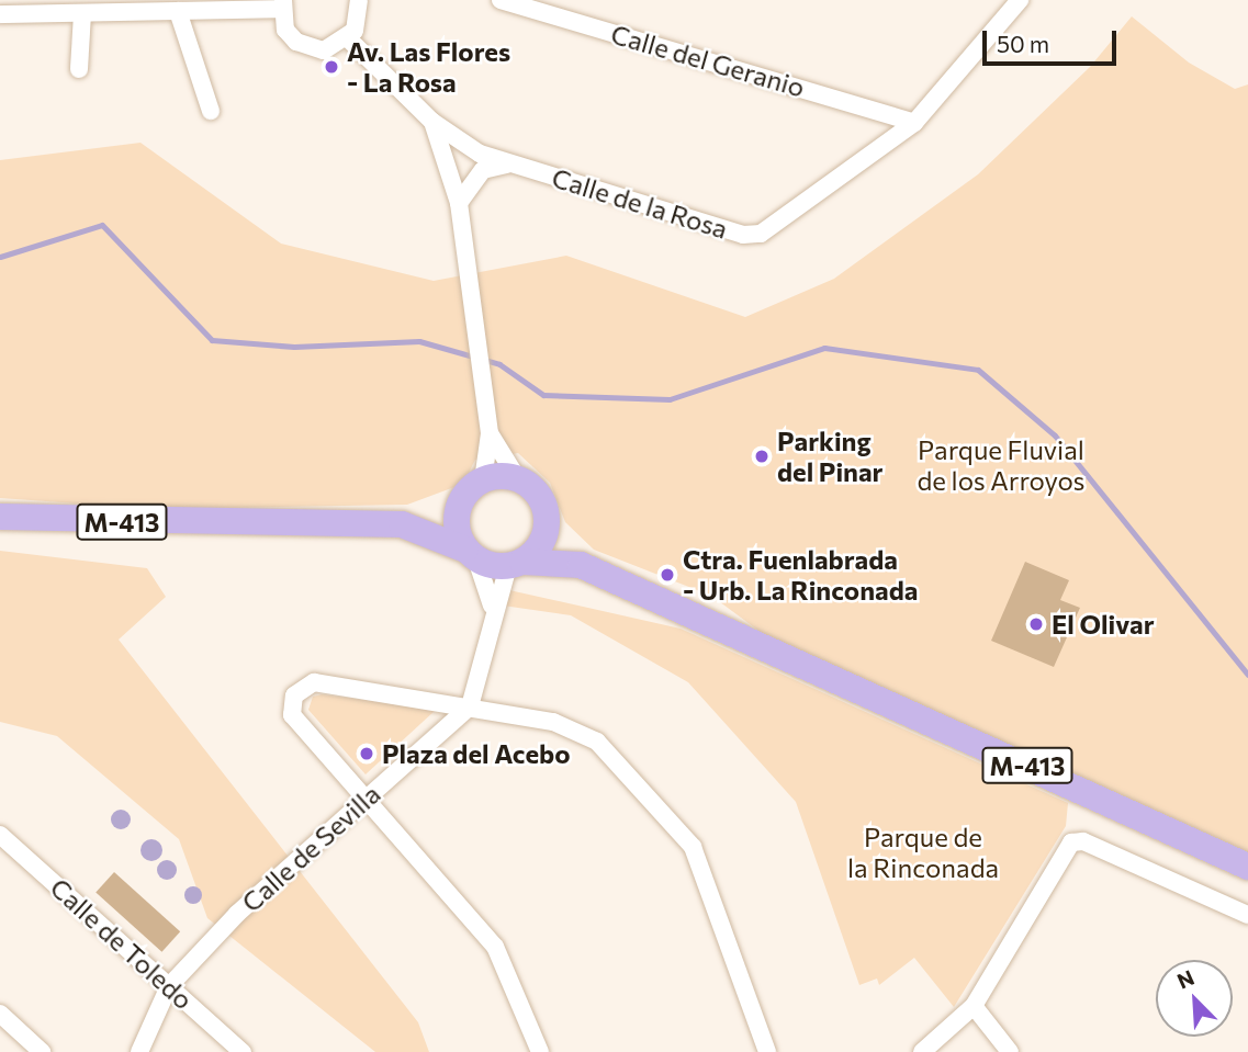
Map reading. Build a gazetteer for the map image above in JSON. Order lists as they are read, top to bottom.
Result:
{
  "streets": {
    "main road": ["M-413"],
    "street": [
      "Calle del Geranio",
      "Calle de la Rosa",
      "Calle de Sevilla",
      "Calle de Toledo"
    ]
  },
  "crossings": [
    ["Calle del Geranio", "Calle de la Rosa"],
    ["Calle de Sevilla", "Calle de Toledo"]
  ],
  "parks": ["Parque Fluvial de los Arroyos", "Parque de la Rinconada"],
  "places": [
    "Av. Las Flores - La Rosa",
    "Parking del Pinar",
    "Ctra. Fuenlabrada - Urb. La Rinconada",
    "El Olivar",
    "Plaza del Acebo"
  ],
  "scale_bar": "50 m",
  "north": "top left"
}
